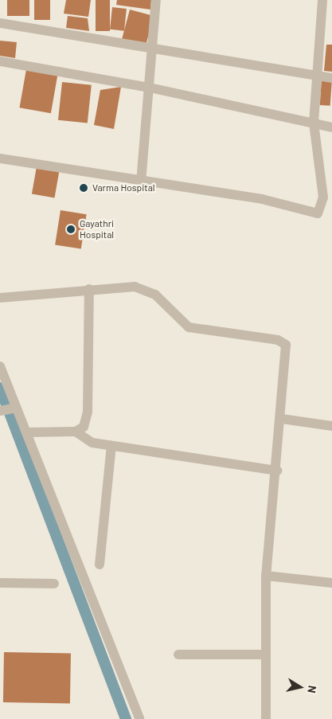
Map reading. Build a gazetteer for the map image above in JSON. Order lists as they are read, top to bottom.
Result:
{
  "places": ["Varma Hospital", "Gayathri Hospital"],
  "north": "right"
}
